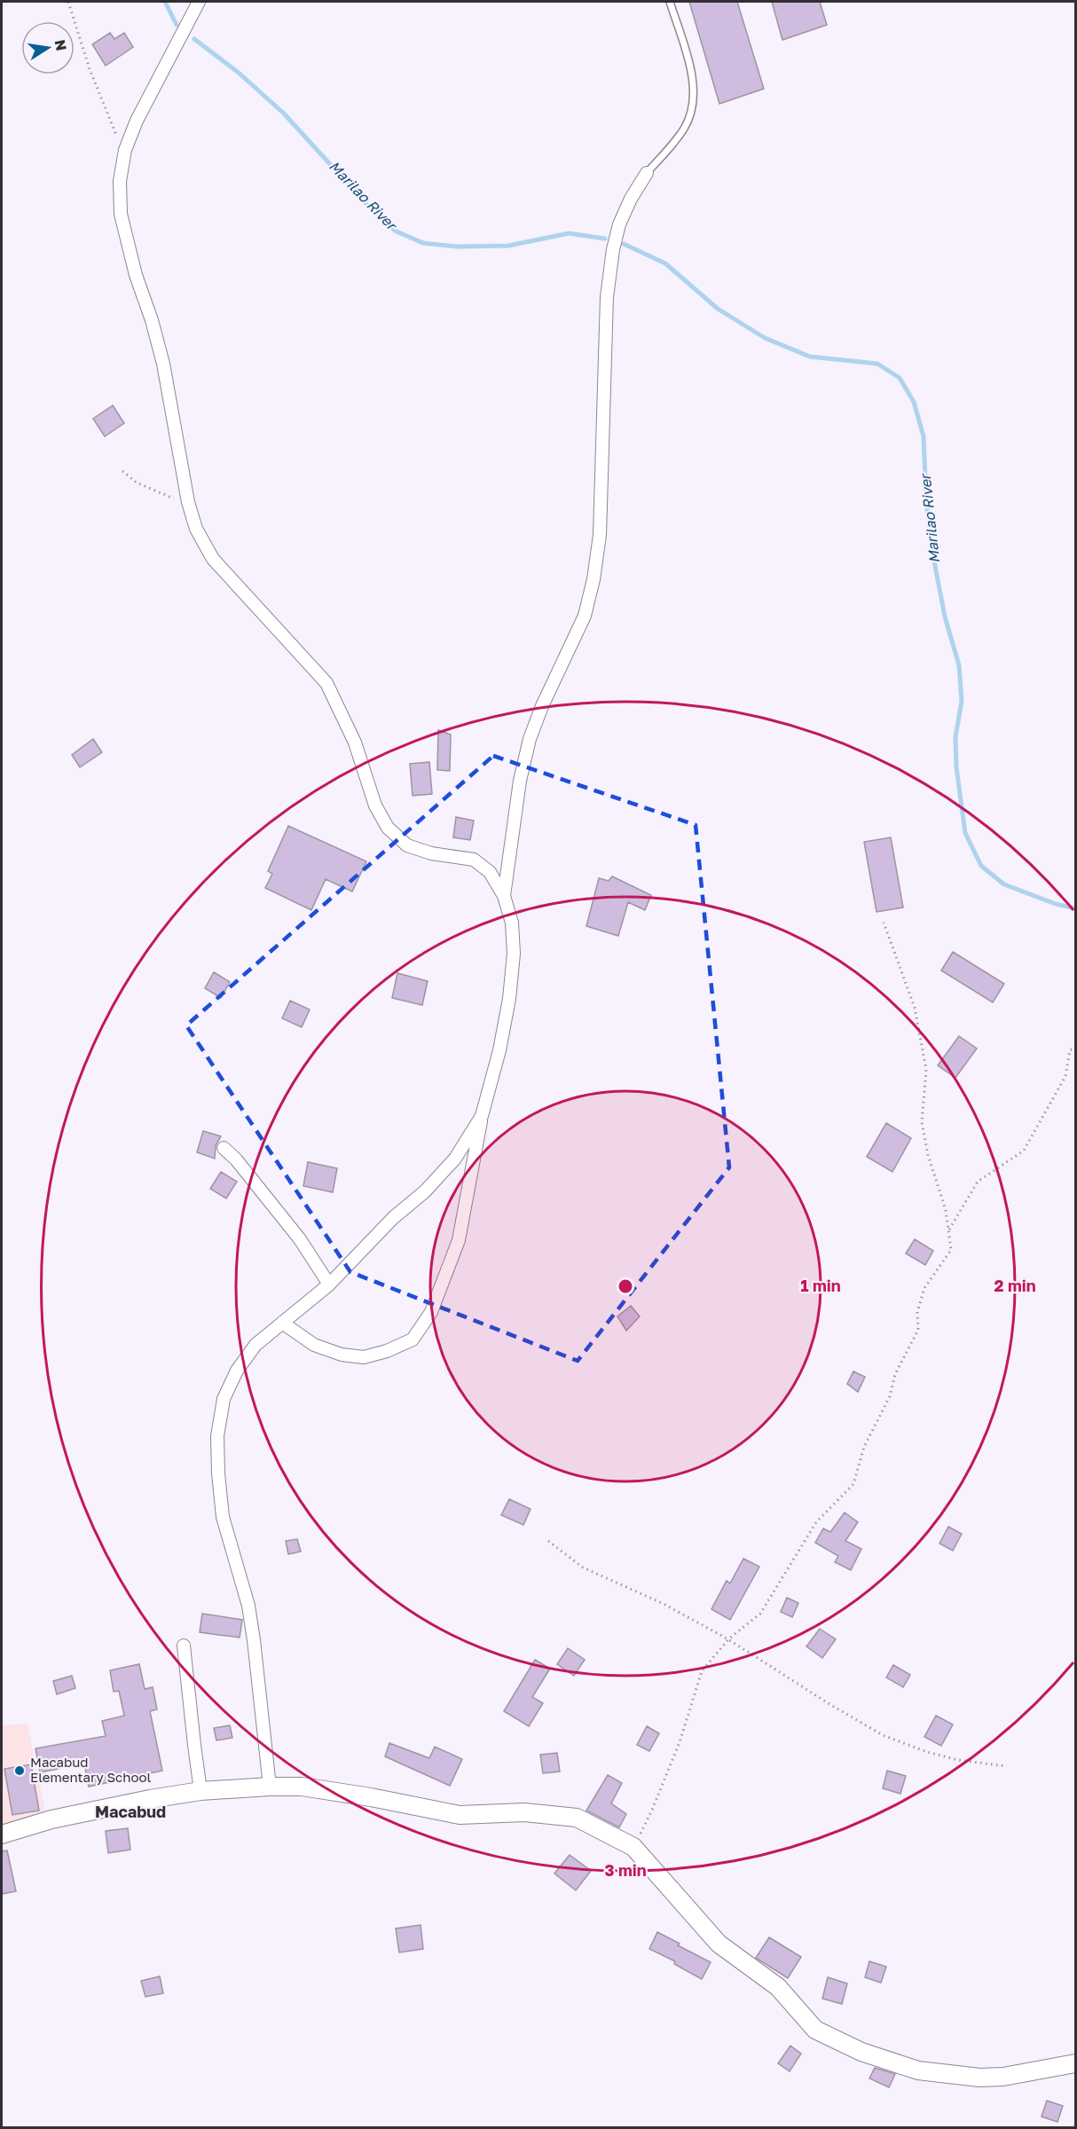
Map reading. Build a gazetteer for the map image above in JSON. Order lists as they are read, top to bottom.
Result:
{
  "districts": ["Macabud"],
  "water": ["Marilao River"],
  "places": ["Macabud Elementary School"],
  "north": "right",
  "rings": ["1 min", "2 min", "3 min"]
}
